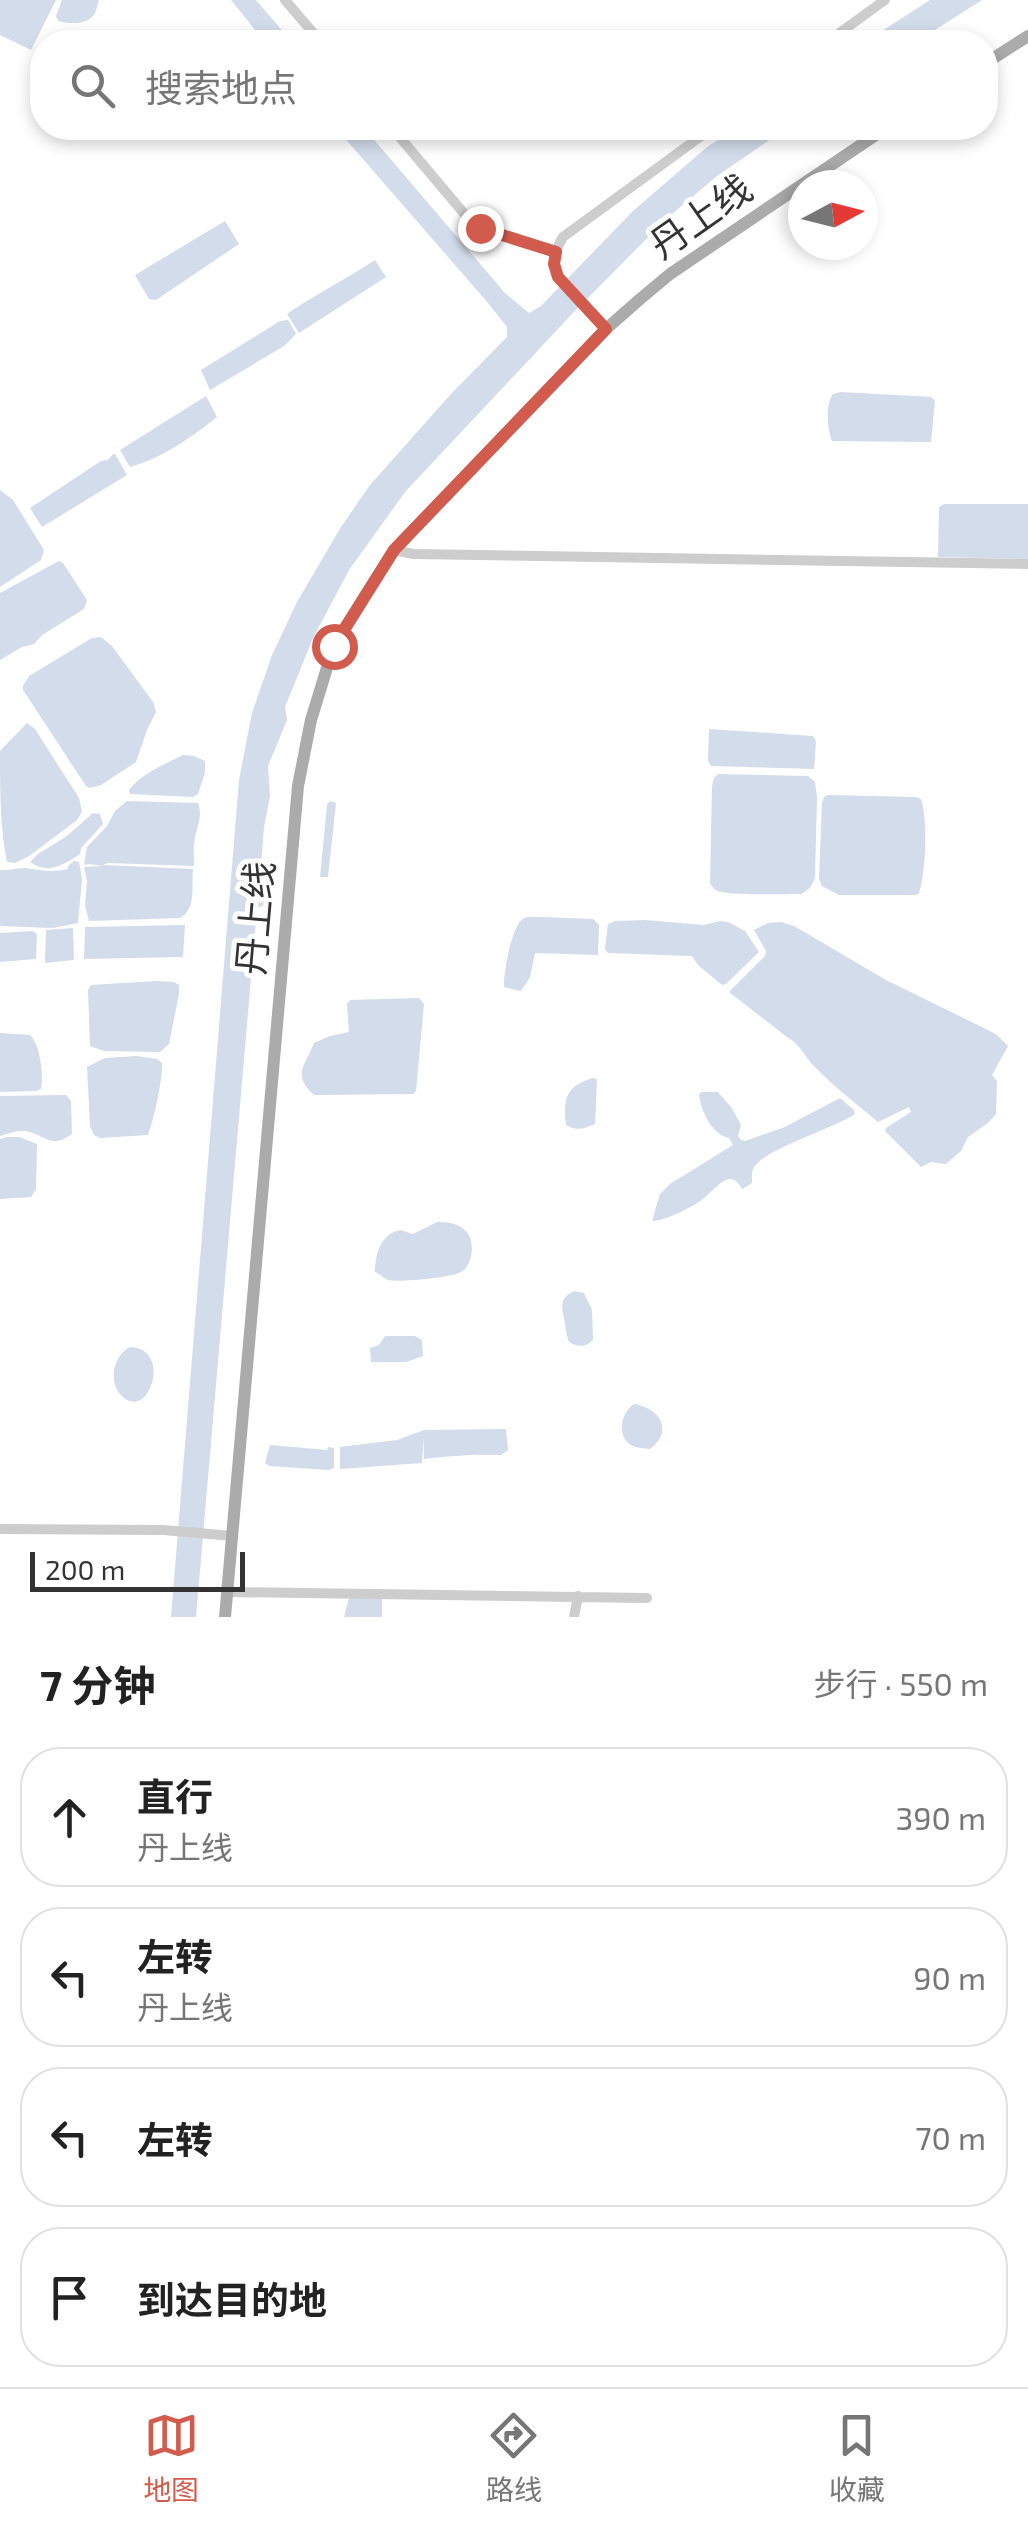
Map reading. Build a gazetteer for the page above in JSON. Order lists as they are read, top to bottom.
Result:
{
  "streets": {
    "main road": ["丹上线"]
  },
  "scale_bar": "200 m",
  "north": "right",
  "page": {
    "search": "搜索地点",
    "scale": "200 m",
    "heading": ["7 分钟", "步行 · 550 m"],
    "list": [
      ["直行", "丹上线", "390 m"],
      ["左转", "丹上线", "90 m"],
      ["左转", "70 m"],
      "到达目的地"
    ],
    "nav": ["地图", "路线", "收藏"]
  }
}
